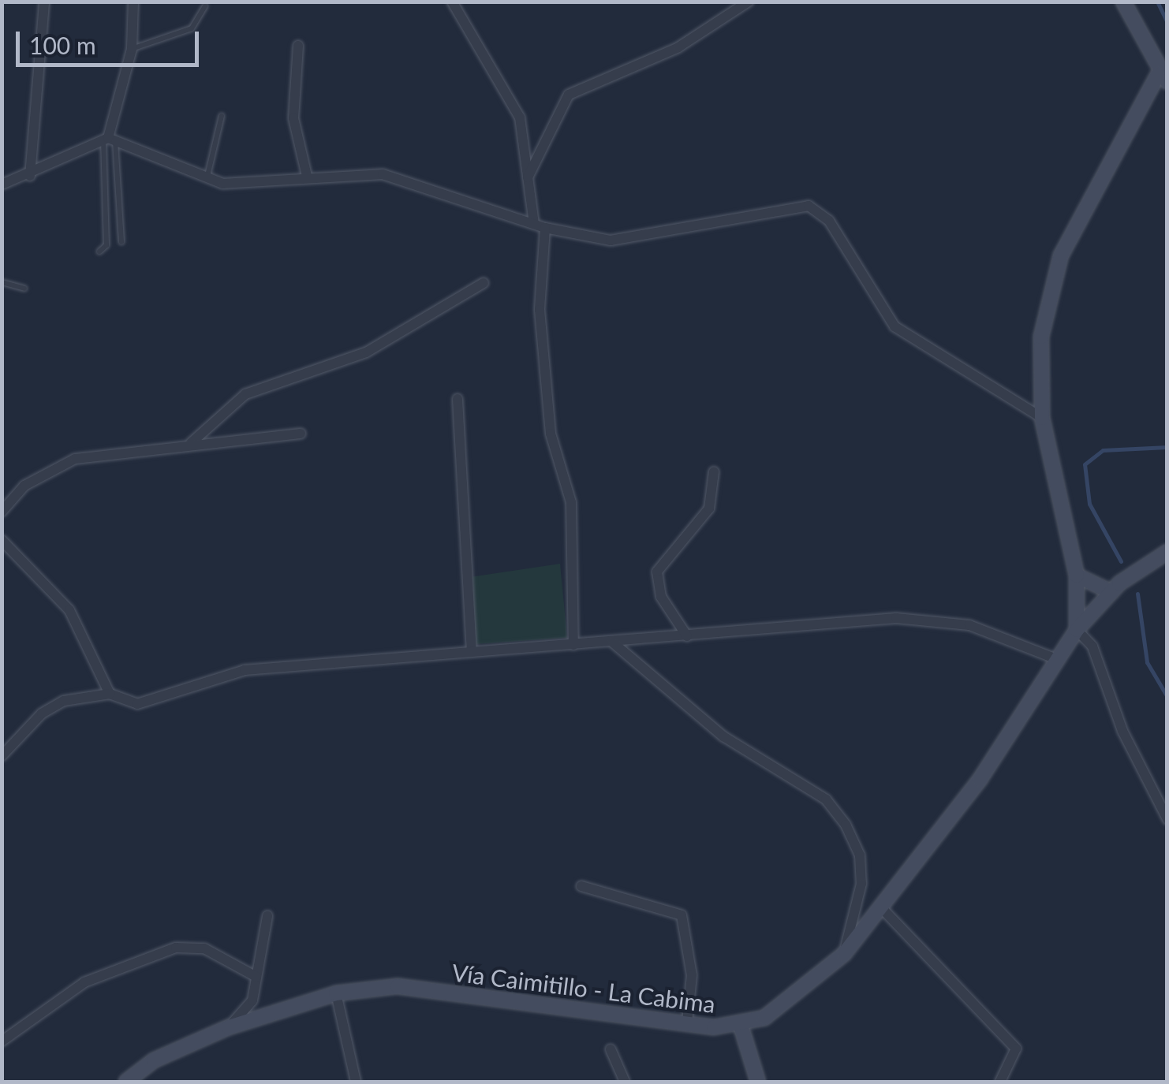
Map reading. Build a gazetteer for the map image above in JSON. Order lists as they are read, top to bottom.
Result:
{
  "streets": {
    "street": ["Vía Caimitillo - La Cabima"]
  },
  "scale_bar": "100 m"
}
